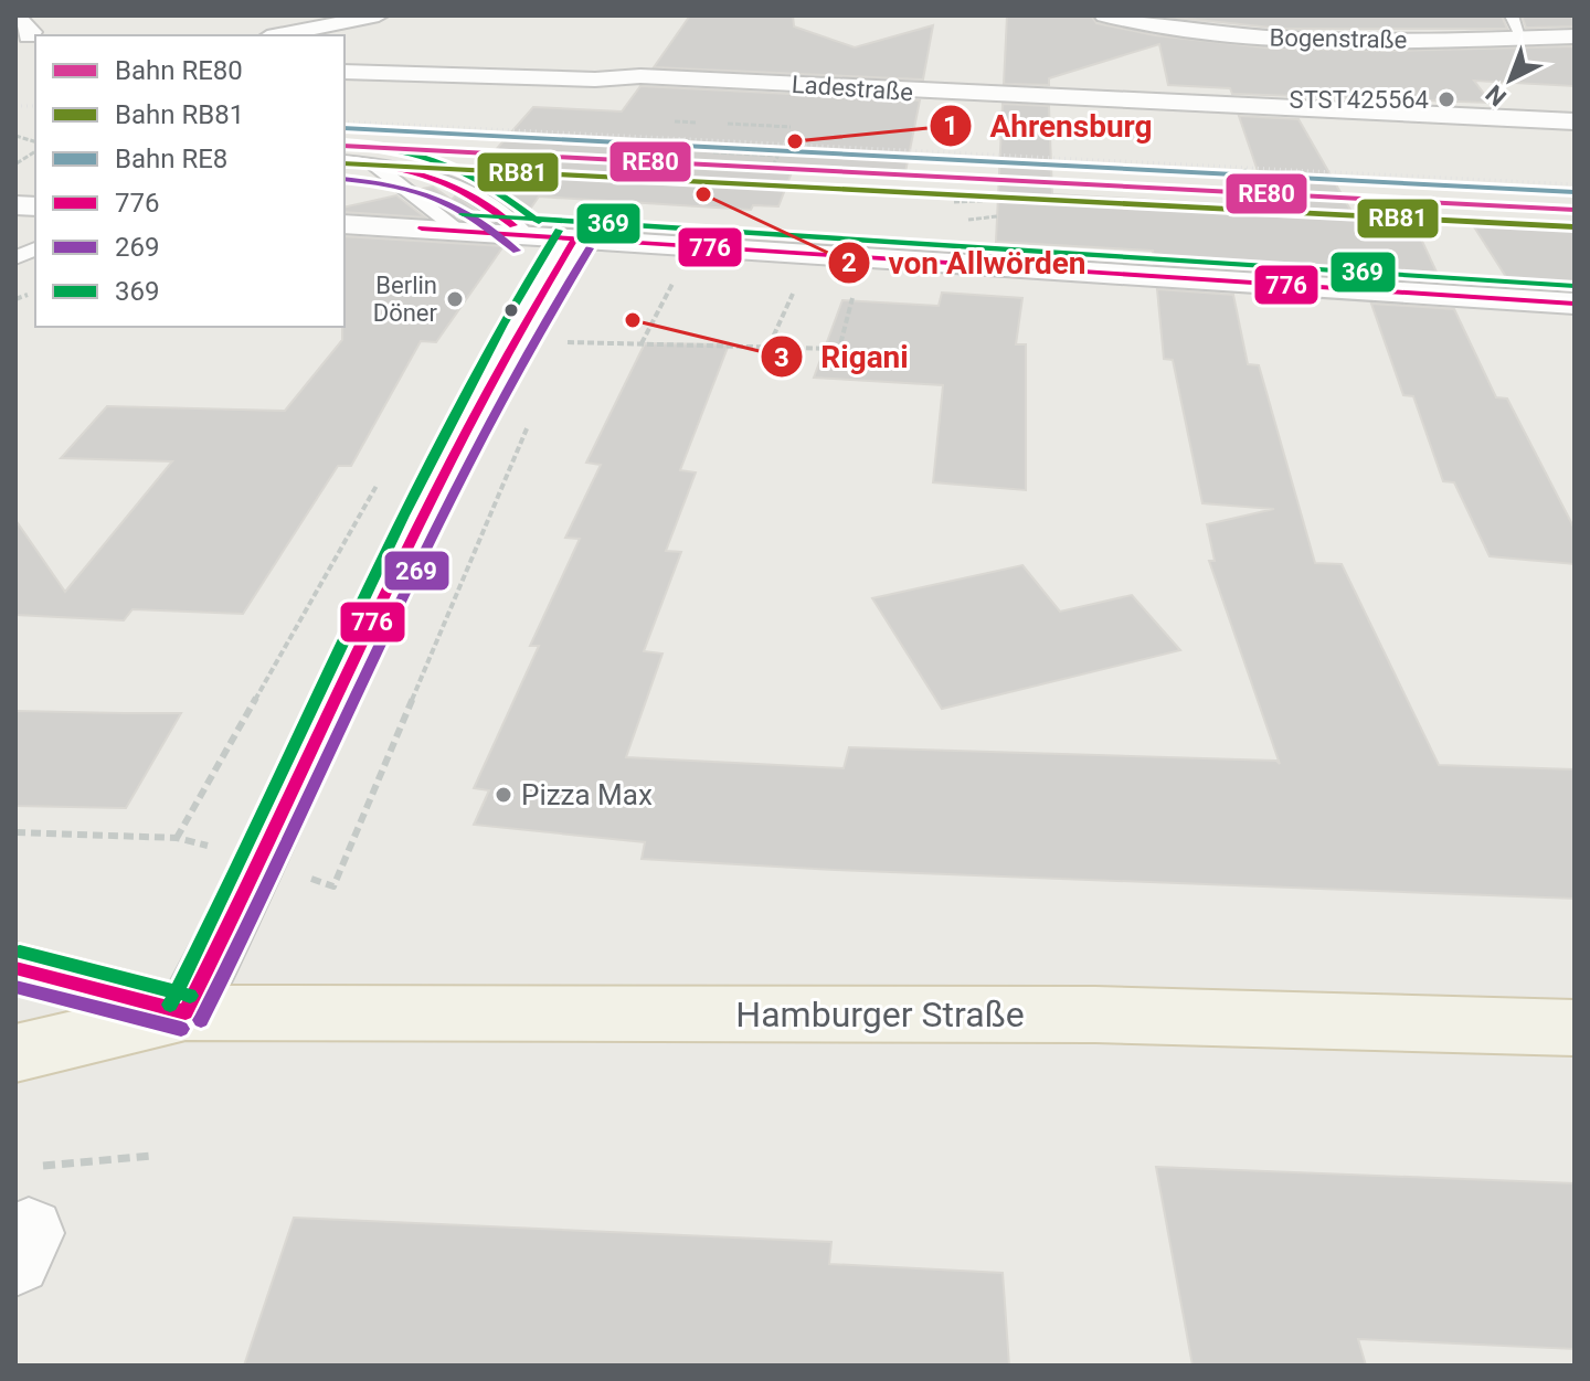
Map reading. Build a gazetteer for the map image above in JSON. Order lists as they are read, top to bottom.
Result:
{
  "streets": {
    "main road": ["Hamburger Straße"],
    "street": ["Bogenstraße", "Ladestraße"]
  },
  "places": [
    "STST425564",
    "Ahrensburg",
    "von Allwörden",
    "Berlin Döner",
    "Rigani",
    "Pizza Max"
  ],
  "lines": [
    "rail line RE8",
    "transit line 369",
    "rail line RE80",
    "transit line 776",
    "rail line RB81",
    "transit line 269"
  ],
  "legend": [
    "Bahn RE80",
    "Bahn RB81",
    "Bahn RE8",
    "776",
    "269",
    "369"
  ],
  "north": "bottom left"
}
